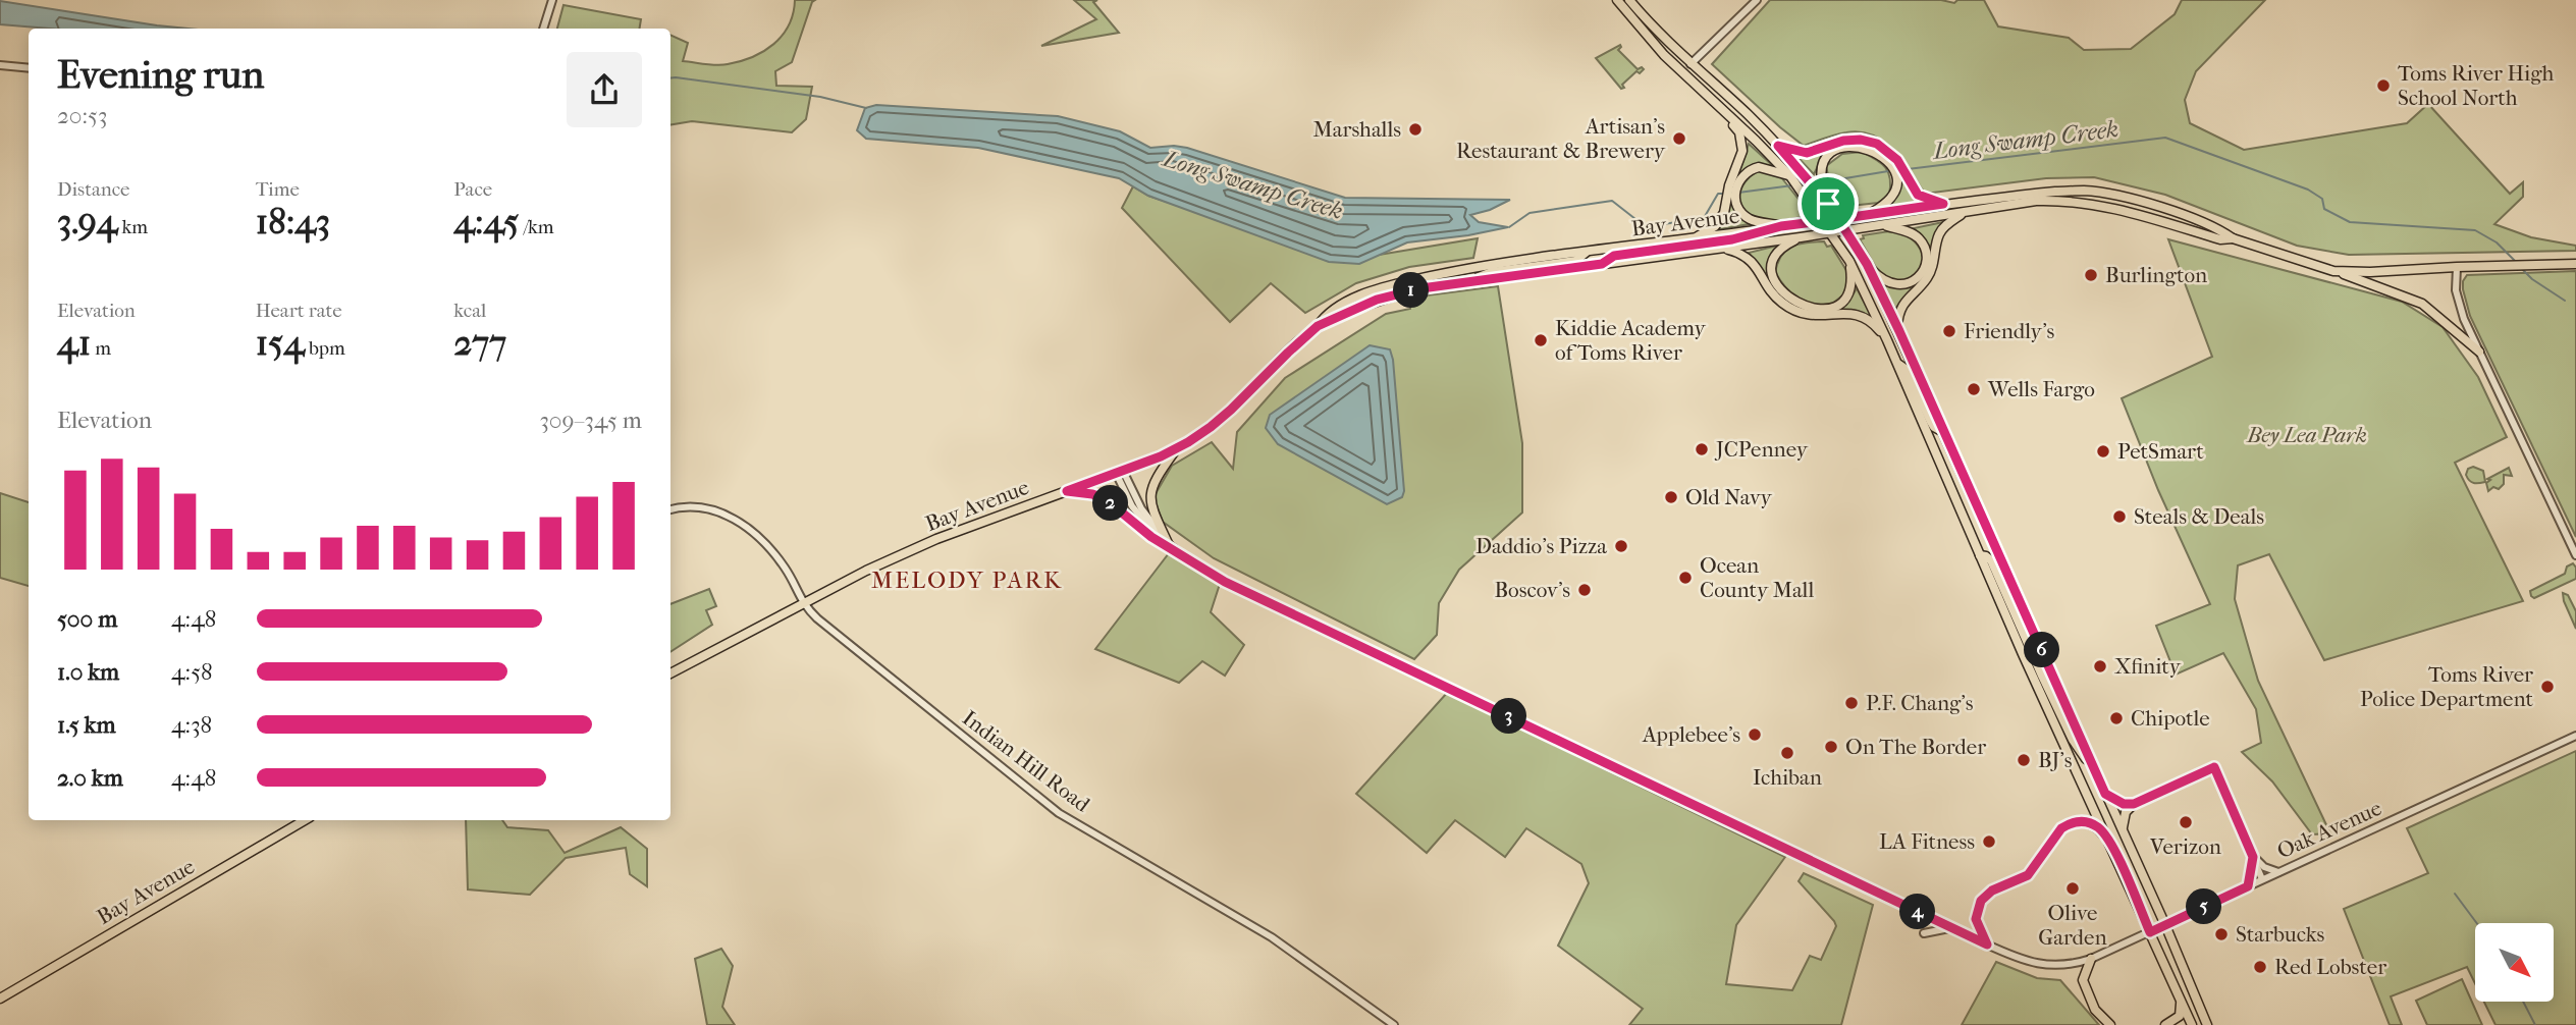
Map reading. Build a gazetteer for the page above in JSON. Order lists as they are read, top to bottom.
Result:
{
  "streets": {
    "main road": ["Bay Avenue"],
    "street": ["Indian Hill Road", "Oak Avenue"]
  },
  "crossings": [
    ["Bay Avenue", "Indian Hill Road"],
    ["Bay Avenue", "Oak Avenue"]
  ],
  "districts": ["MELODY PARK"],
  "water": ["Long Swamp Creek"],
  "parks": ["Bey Lea Park"],
  "places": [
    "Toms River High School North",
    "Marshalls",
    "Artisan's Restaurant & Brewery",
    "Burlington",
    "Friendly's",
    "Kiddie Academy of Toms River",
    "Wells Fargo",
    "JCPenney",
    "PetSmart",
    "Old Navy",
    "Steals & Deals",
    "Daddio's Pizza",
    "Ocean County Mall",
    "Boscov's",
    "Xfinity",
    "Toms River Police Department",
    "P.F. Chang's",
    "Chipotle",
    "Applebee's",
    "On The Border",
    "Ichiban",
    "BJ's",
    "Verizon",
    "LA Fitness",
    "Olive Garden",
    "Starbucks",
    "Red Lobster"
  ],
  "north": "bottom right",
  "page": {
    "heading": ["Evening run", "20:53"],
    "stats": [
      ["Distance", "3.94 km"],
      ["Time", "18:43"],
      ["Pace", "4:45 /km"],
      ["Elevation", "41 m"],
      ["Heart rate", "154 bpm"],
      ["kcal", "277"]
    ],
    "pins": [
      "1",
      "2",
      "6",
      "3",
      "5",
      "4"
    ],
    "chart": ["Elevation", "309–345 m"],
    "list": [
      {
        "name": "500 m",
        "note": "4:48"
      },
      {
        "name": "1.0 km",
        "note": "4:58"
      },
      {
        "name": "1.5 km",
        "note": "4:38"
      },
      {
        "name": "2.0 km",
        "note": "4:48"
      }
    ]
  }
}
